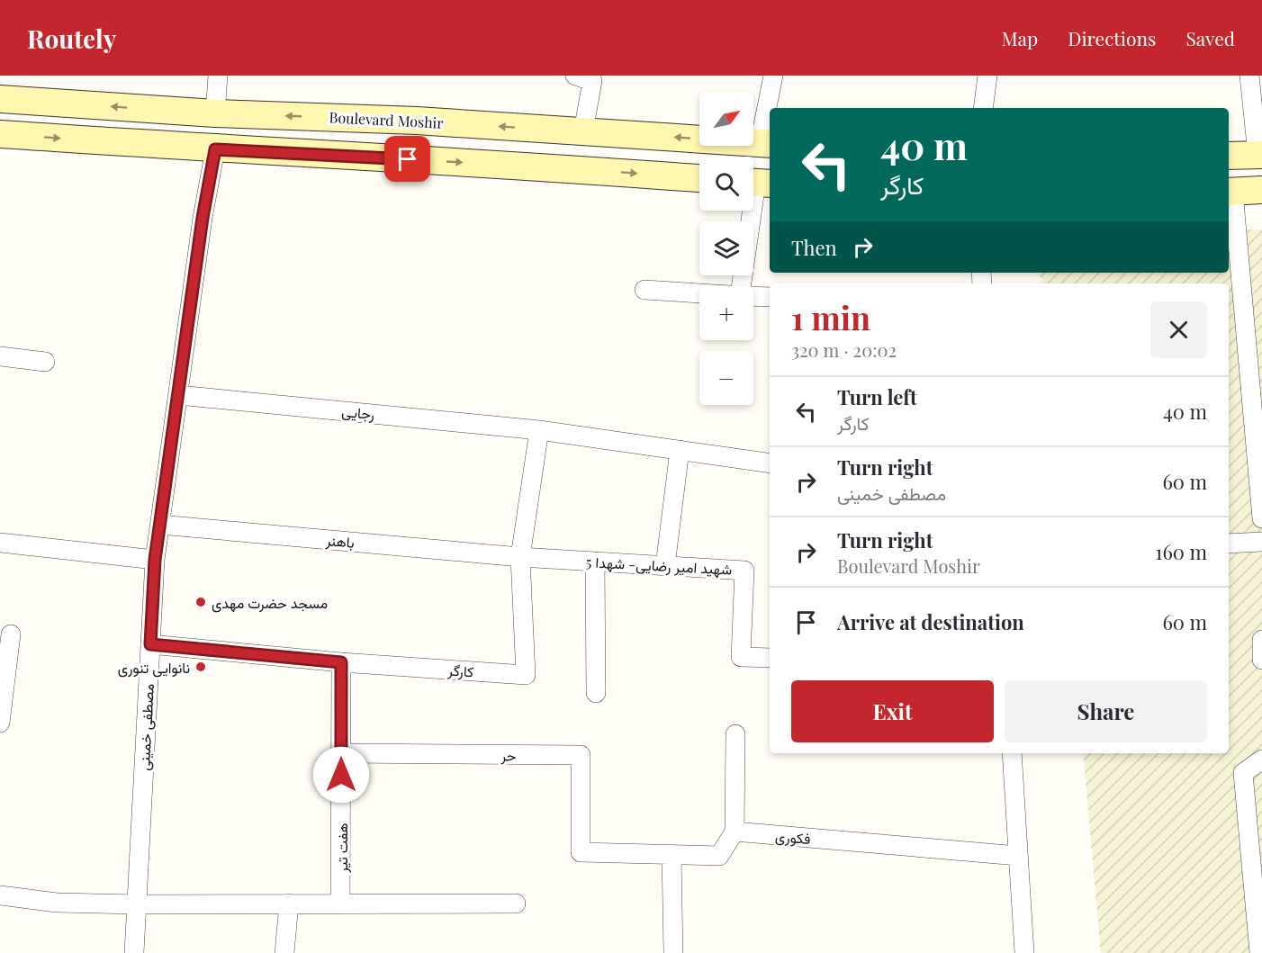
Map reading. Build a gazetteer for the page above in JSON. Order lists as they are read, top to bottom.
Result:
{
  "streets": {
    "main road": ["Boulevard Moshir"],
    "street": [
      "رجایی",
      "باهنر",
      "شهید امیر رضایی- شهدا 5",
      "کارگر",
      "مصطفی خمینی",
      "حر",
      "فکوری",
      "هفت تیر"
    ]
  },
  "crossings": [
    ["رجایی", "کارگر"],
    ["رجایی", "مصطفی خمینی"],
    ["باهنر", "شهید امیر رضایی- شهدا 5"],
    ["باهنر", "کارگر"],
    ["باهنر", "مصطفی خمینی"],
    ["شهید امیر رضایی- شهدا 5", "کارگر"],
    ["کارگر", "مصطفی خمینی"],
    ["کارگر", "هفت تیر"],
    ["حر", "هفت تیر"]
  ],
  "places": ["مسجد حضرت مهدی", "نانوایی تنوری"],
  "north": "top right",
  "page": {
    "header": "Routely",
    "nav": ["Map", "Directions", "Saved"],
    "map_buttons": ["+", "−"],
    "turn": ["40 m", "کارگر"],
    "then": "Then",
    "heading": ["1 min", "320 m · 20:02"],
    "list": [
      {
        "name": "Turn left",
        "note": "کارگر",
        "value": "40 m"
      },
      {
        "name": "Turn right",
        "note": "مصطفی خمینی",
        "value": "60 m"
      },
      {
        "name": "Turn right",
        "note": "Boulevard Moshir",
        "value": "160 m"
      },
      {
        "name": "Arrive at destination",
        "value": "60 m"
      }
    ],
    "buttons": ["Exit", "Share"]
  }
}
